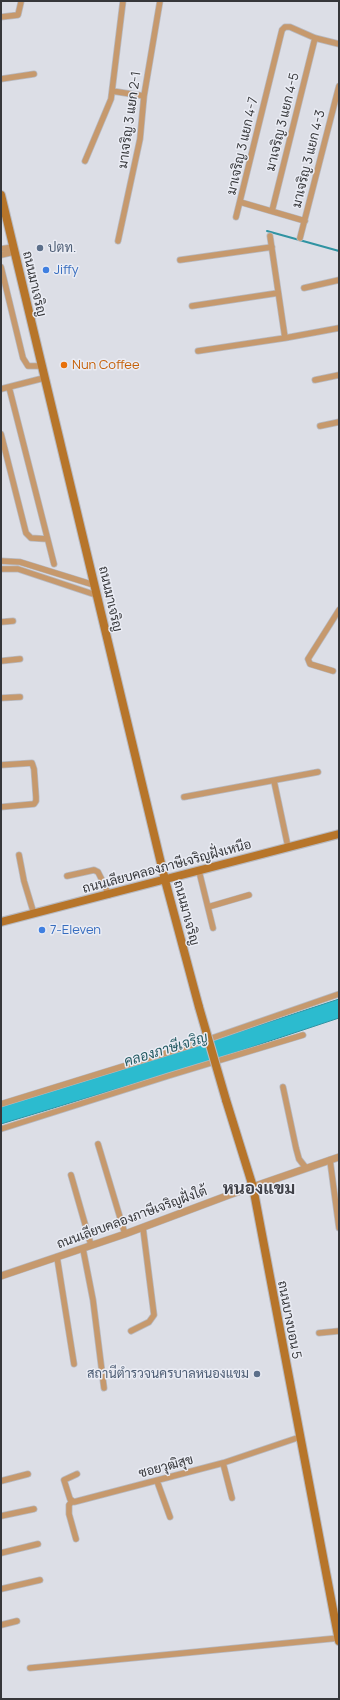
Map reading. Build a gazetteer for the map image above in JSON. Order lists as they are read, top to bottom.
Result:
{
  "streets": {
    "main road": ["ถนนมาเจริญ", "ถนนเลียบคลองภาษีเจริญฝั่งเหนือ", "ถนนบางบอน 5"],
    "street": [
      "มาเจริญ 3 แยก 2-1",
      "มาเจริญ 3 แยก 4-5",
      "มาเจริญ 3 แยก 4-7",
      "มาเจริญ 3 แยก 4-3",
      "ถนนเลียบคลองภาษีเจริญฝั่งใต้",
      "ซอยวุฒิสุข"
    ]
  },
  "crossings": [
    ["มาเจริญ 3 แยก 4-5", "มาเจริญ 3 แยก 4-7"],
    ["มาเจริญ 3 แยก 4-7", "มาเจริญ 3 แยก 4-3"],
    ["ถนนมาเจริญ", "ถนนเลียบคลองภาษีเจริญฝั่งเหนือ"],
    ["ถนนมาเจริญ", "ถนนบางบอน 5"],
    ["ถนนเลียบคลองภาษีเจริญฝั่งใต้", "ถนนบางบอน 5"],
    ["ถนนบางบอน 5", "ซอยวุฒิสุข"]
  ],
  "districts": ["หนองแขม"],
  "water": ["คลองภาษีเจริญ"],
  "places": [
    "ปตท.",
    "Jiffy",
    "Nun Coffee",
    "7-Eleven",
    "สถานีตำรวจนครบาลหนองแขม"
  ]
}
